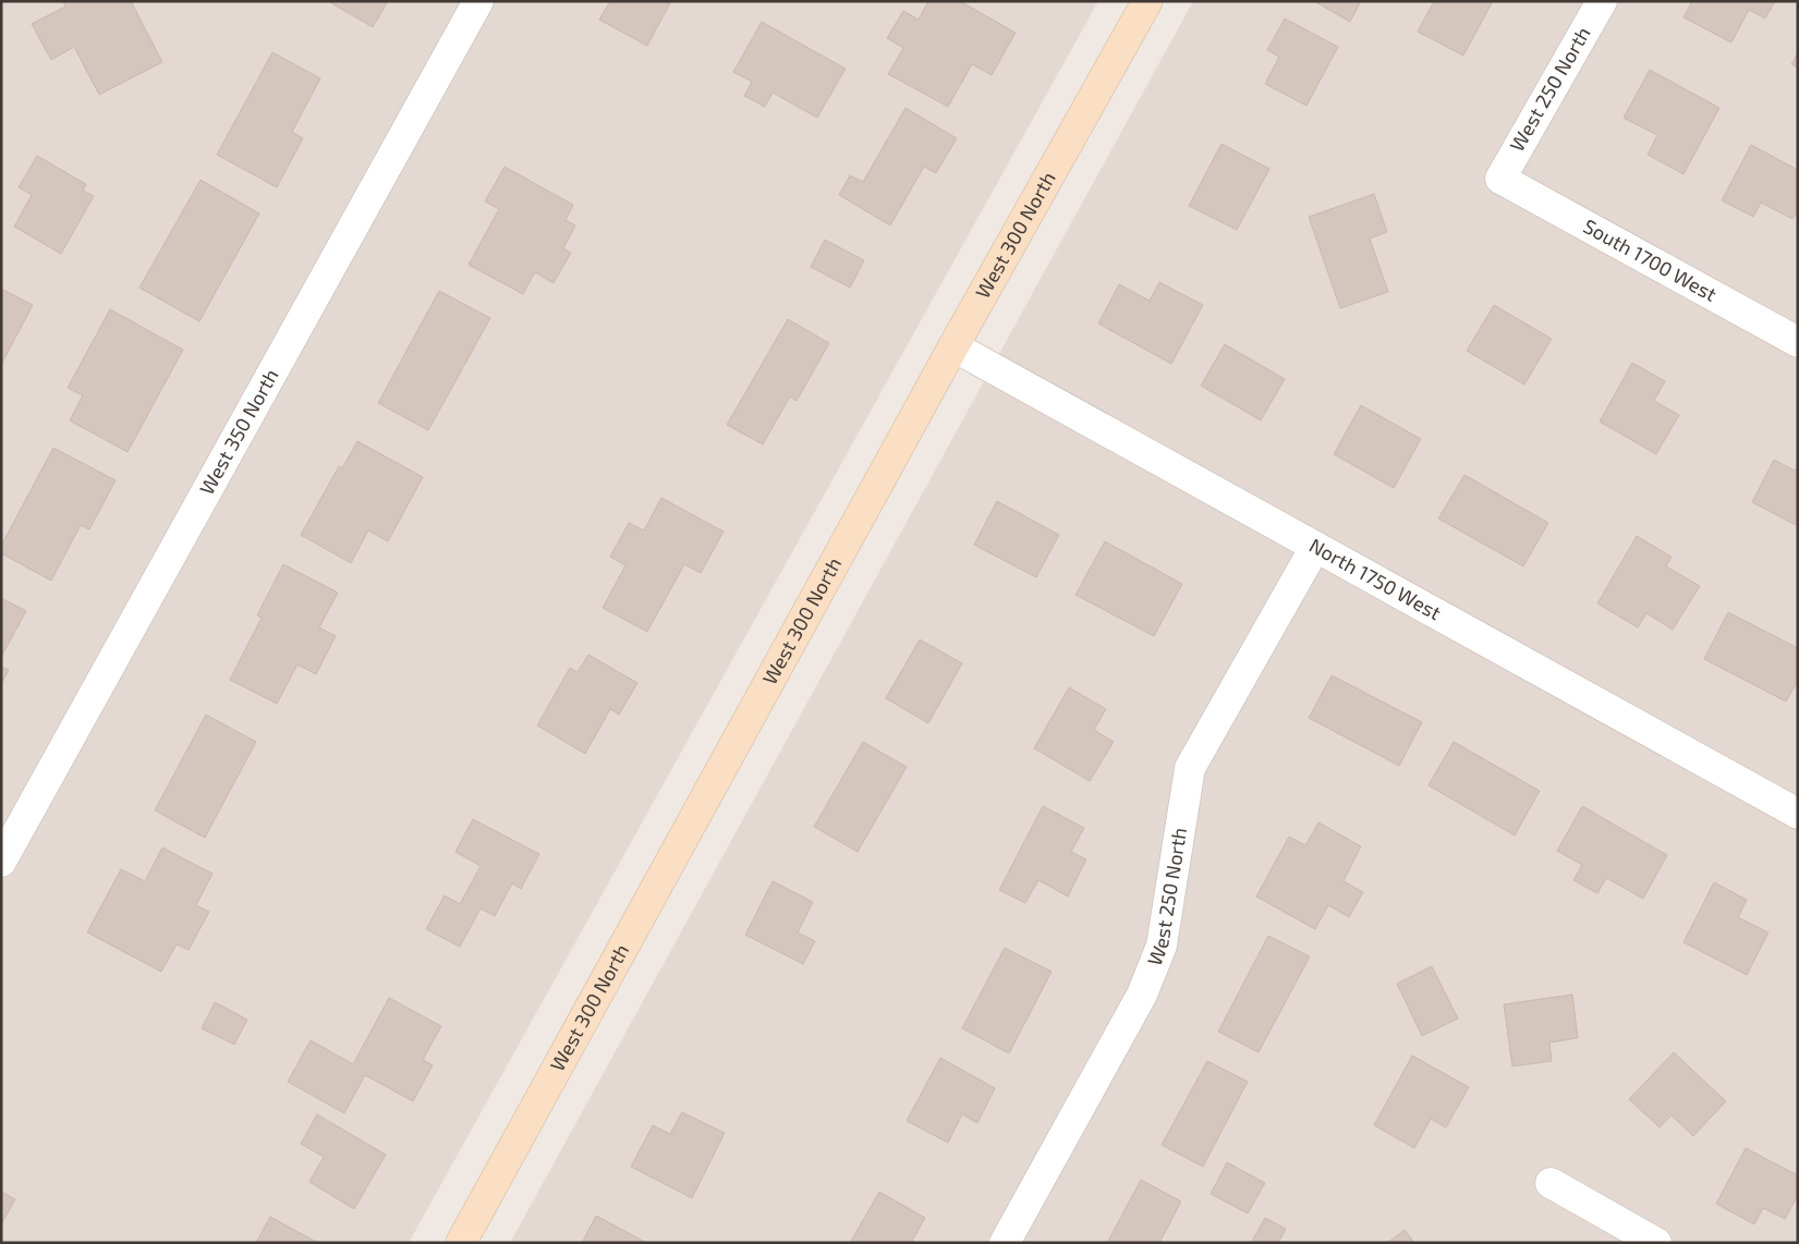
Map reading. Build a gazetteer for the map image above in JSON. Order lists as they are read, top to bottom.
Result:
{
  "streets": {
    "main road": ["West 300 North"],
    "street": [
      "West 250 North",
      "South 1700 West",
      "West 350 North",
      "North 1750 West"
    ]
  },
  "crossings": [
    ["West 250 North", "South 1700 West"],
    ["West 250 North", "North 1750 West"],
    ["West 300 North", "North 1750 West"]
  ]
}
